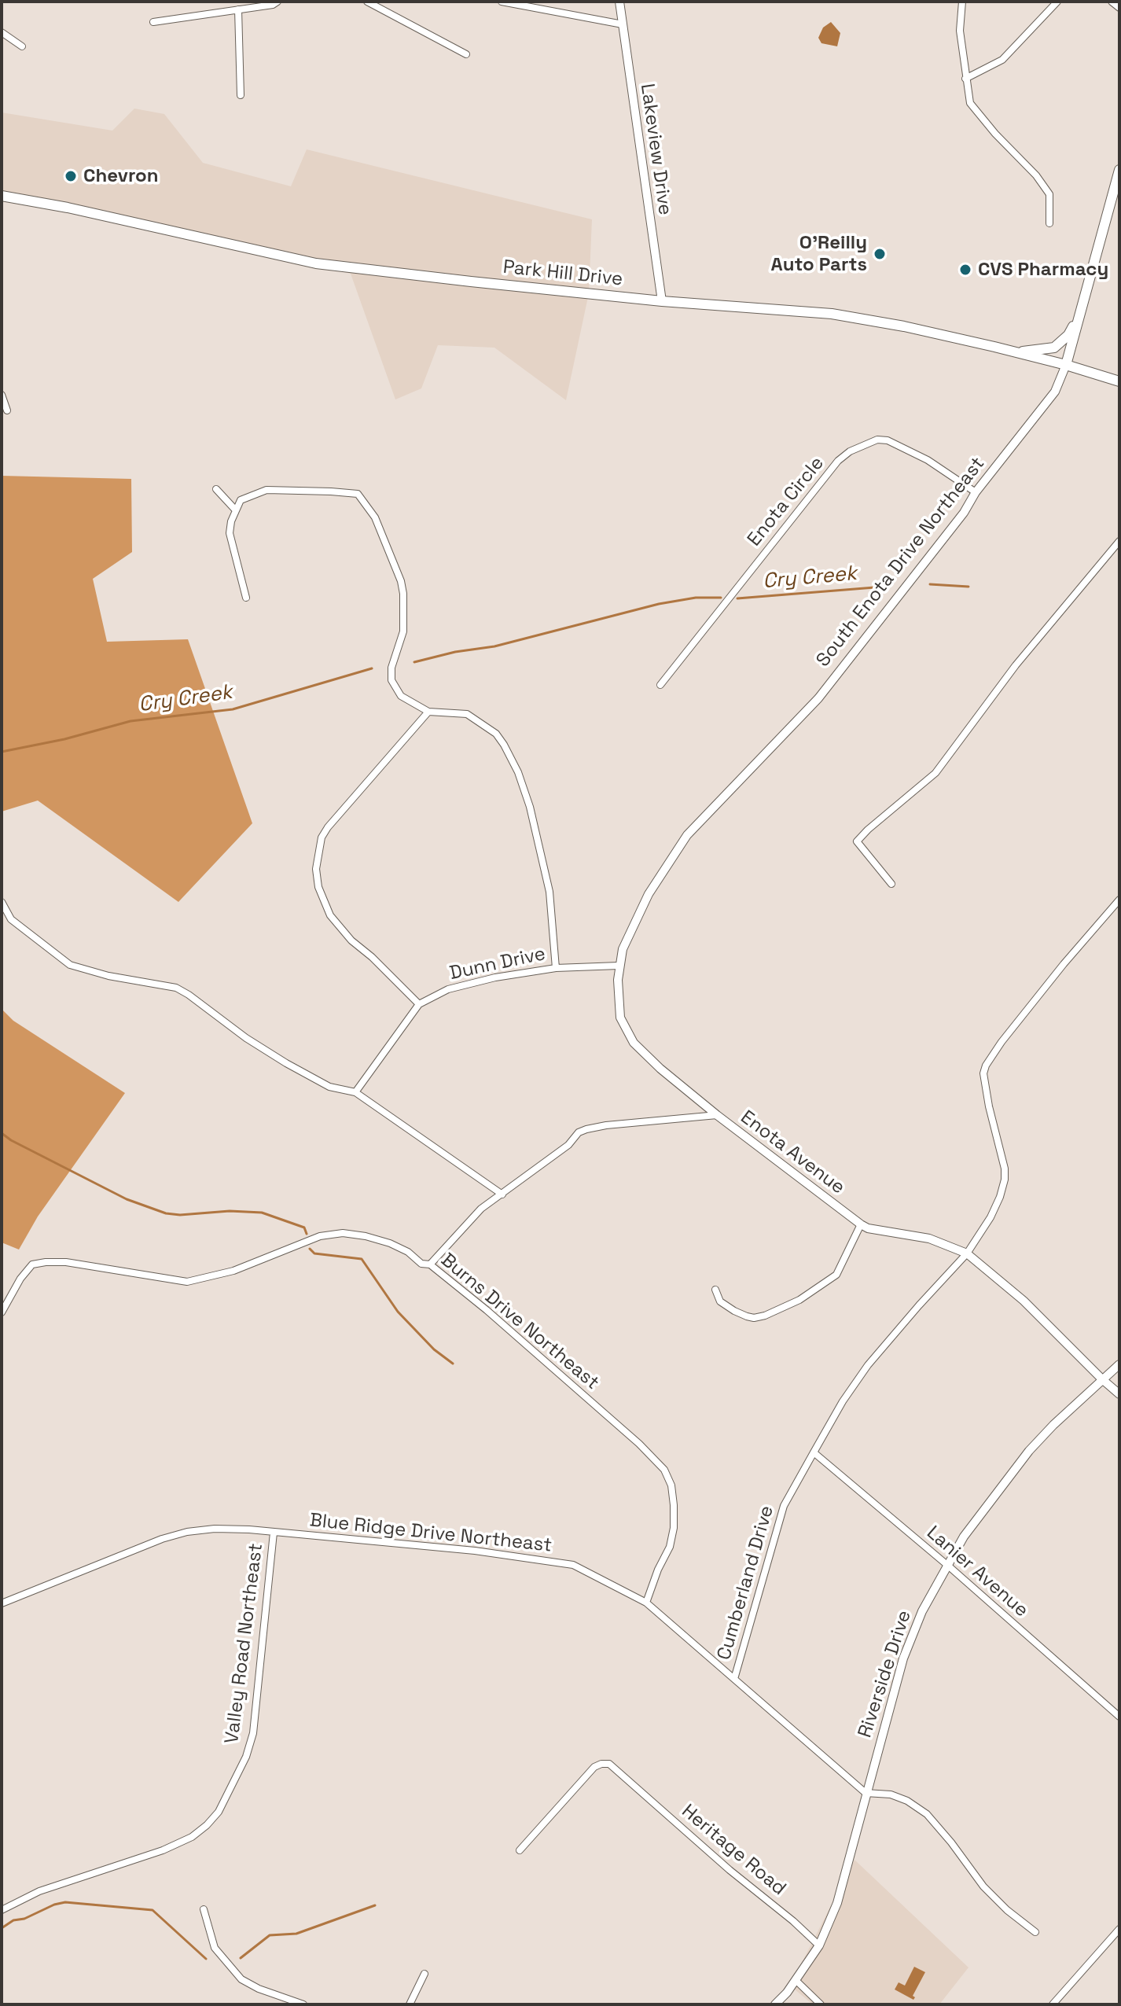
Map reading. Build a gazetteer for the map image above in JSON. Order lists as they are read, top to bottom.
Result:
{
  "streets": {
    "main road": ["Park Hill Drive", "South Enota Drive Northeast"],
    "street": [
      "Lakeview Drive",
      "Enota Circle",
      "Dunn Drive",
      "Enota Avenue",
      "Burns Drive Northeast",
      "Blue Ridge Drive Northeast",
      "Lanier Avenue",
      "Cumberland Drive",
      "Valley Road Northeast",
      "Riverside Drive",
      "Heritage Road"
    ]
  },
  "crossings": [
    ["Lakeview Drive", "Park Hill Drive"],
    ["Park Hill Drive", "South Enota Drive Northeast"],
    ["Enota Circle", "South Enota Drive Northeast"],
    ["South Enota Drive Northeast", "Dunn Drive"],
    ["South Enota Drive Northeast", "Enota Avenue"],
    ["Enota Avenue", "Burns Drive Northeast"],
    ["Enota Avenue", "Cumberland Drive"],
    ["Enota Avenue", "Riverside Drive"],
    ["Burns Drive Northeast", "Blue Ridge Drive Northeast"],
    ["Blue Ridge Drive Northeast", "Cumberland Drive"],
    ["Blue Ridge Drive Northeast", "Valley Road Northeast"],
    ["Blue Ridge Drive Northeast", "Riverside Drive"],
    ["Lanier Avenue", "Cumberland Drive"],
    ["Lanier Avenue", "Riverside Drive"],
    ["Riverside Drive", "Heritage Road"]
  ],
  "water": ["Cry Creek"],
  "places": ["Chevron", "O'Reilly Auto Parts", "CVS Pharmacy"]
}
